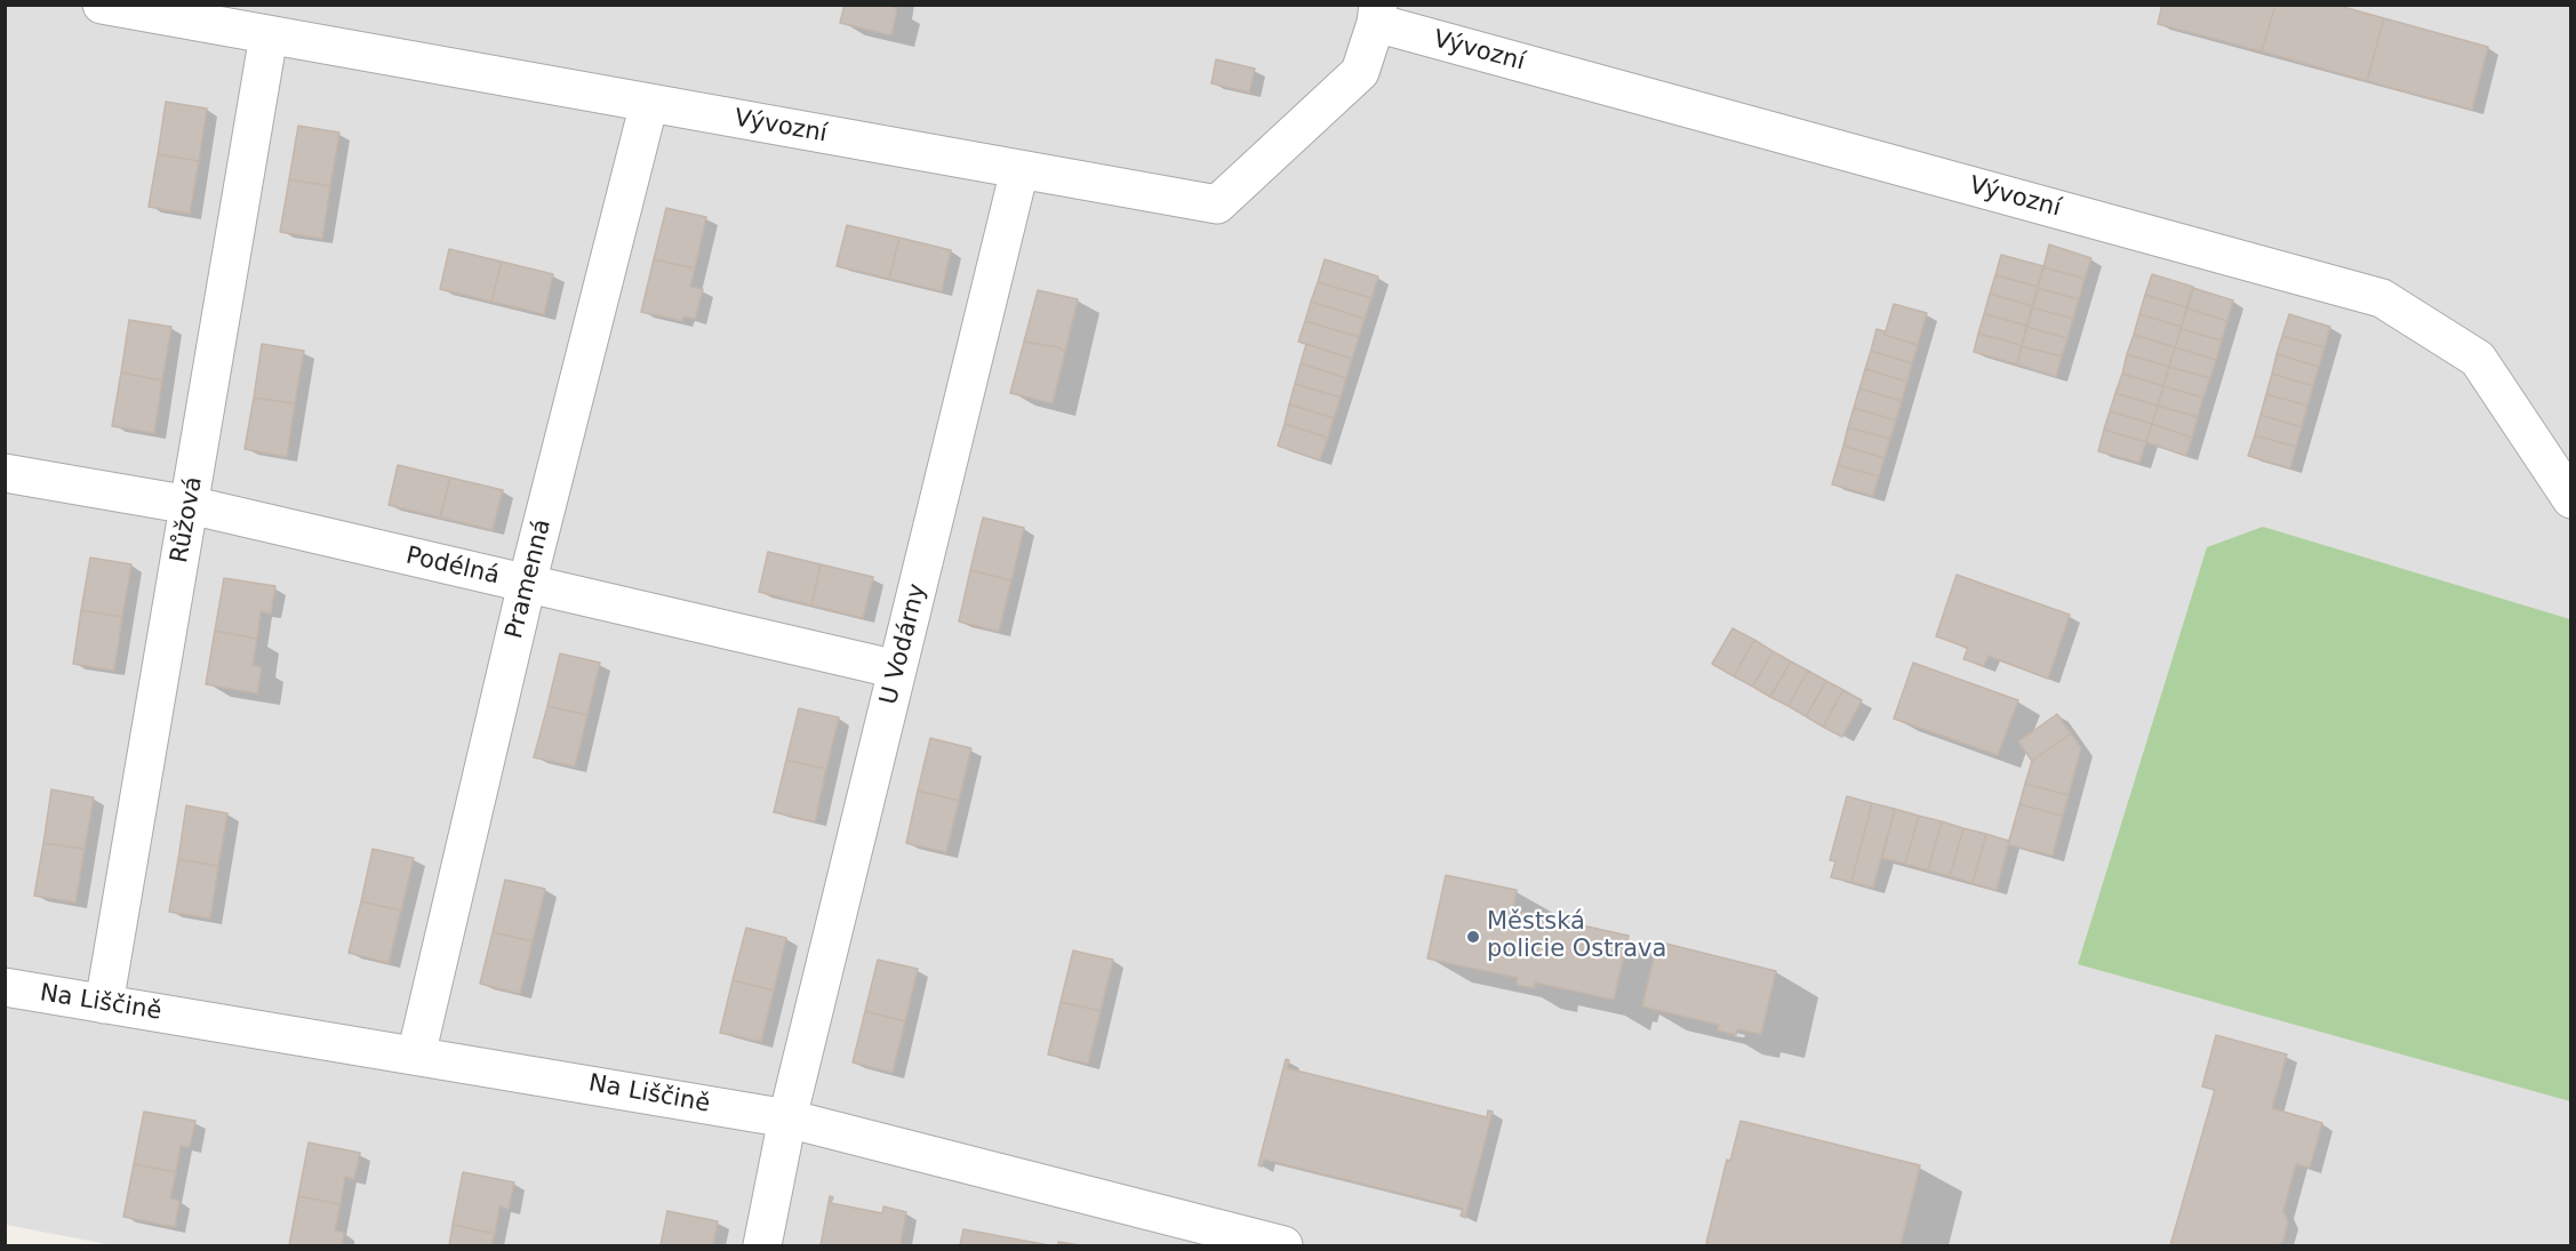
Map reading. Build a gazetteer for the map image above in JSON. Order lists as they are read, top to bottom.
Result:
{
  "streets": {
    "street": [
      "Vývozní",
      "Růžová",
      "Podélná",
      "Pramenná",
      "U Vodárny",
      "Na Liščině"
    ]
  },
  "crossings": [
    ["Vývozní", "Růžová"],
    ["Vývozní", "Pramenná"],
    ["Vývozní", "U Vodárny"],
    ["Růžová", "Podélná"],
    ["Růžová", "Na Liščině"],
    ["Podélná", "Pramenná"],
    ["Podélná", "U Vodárny"],
    ["Pramenná", "Na Liščině"],
    ["U Vodárny", "Na Liščině"]
  ],
  "places": ["Městská policie Ostrava"]
}
